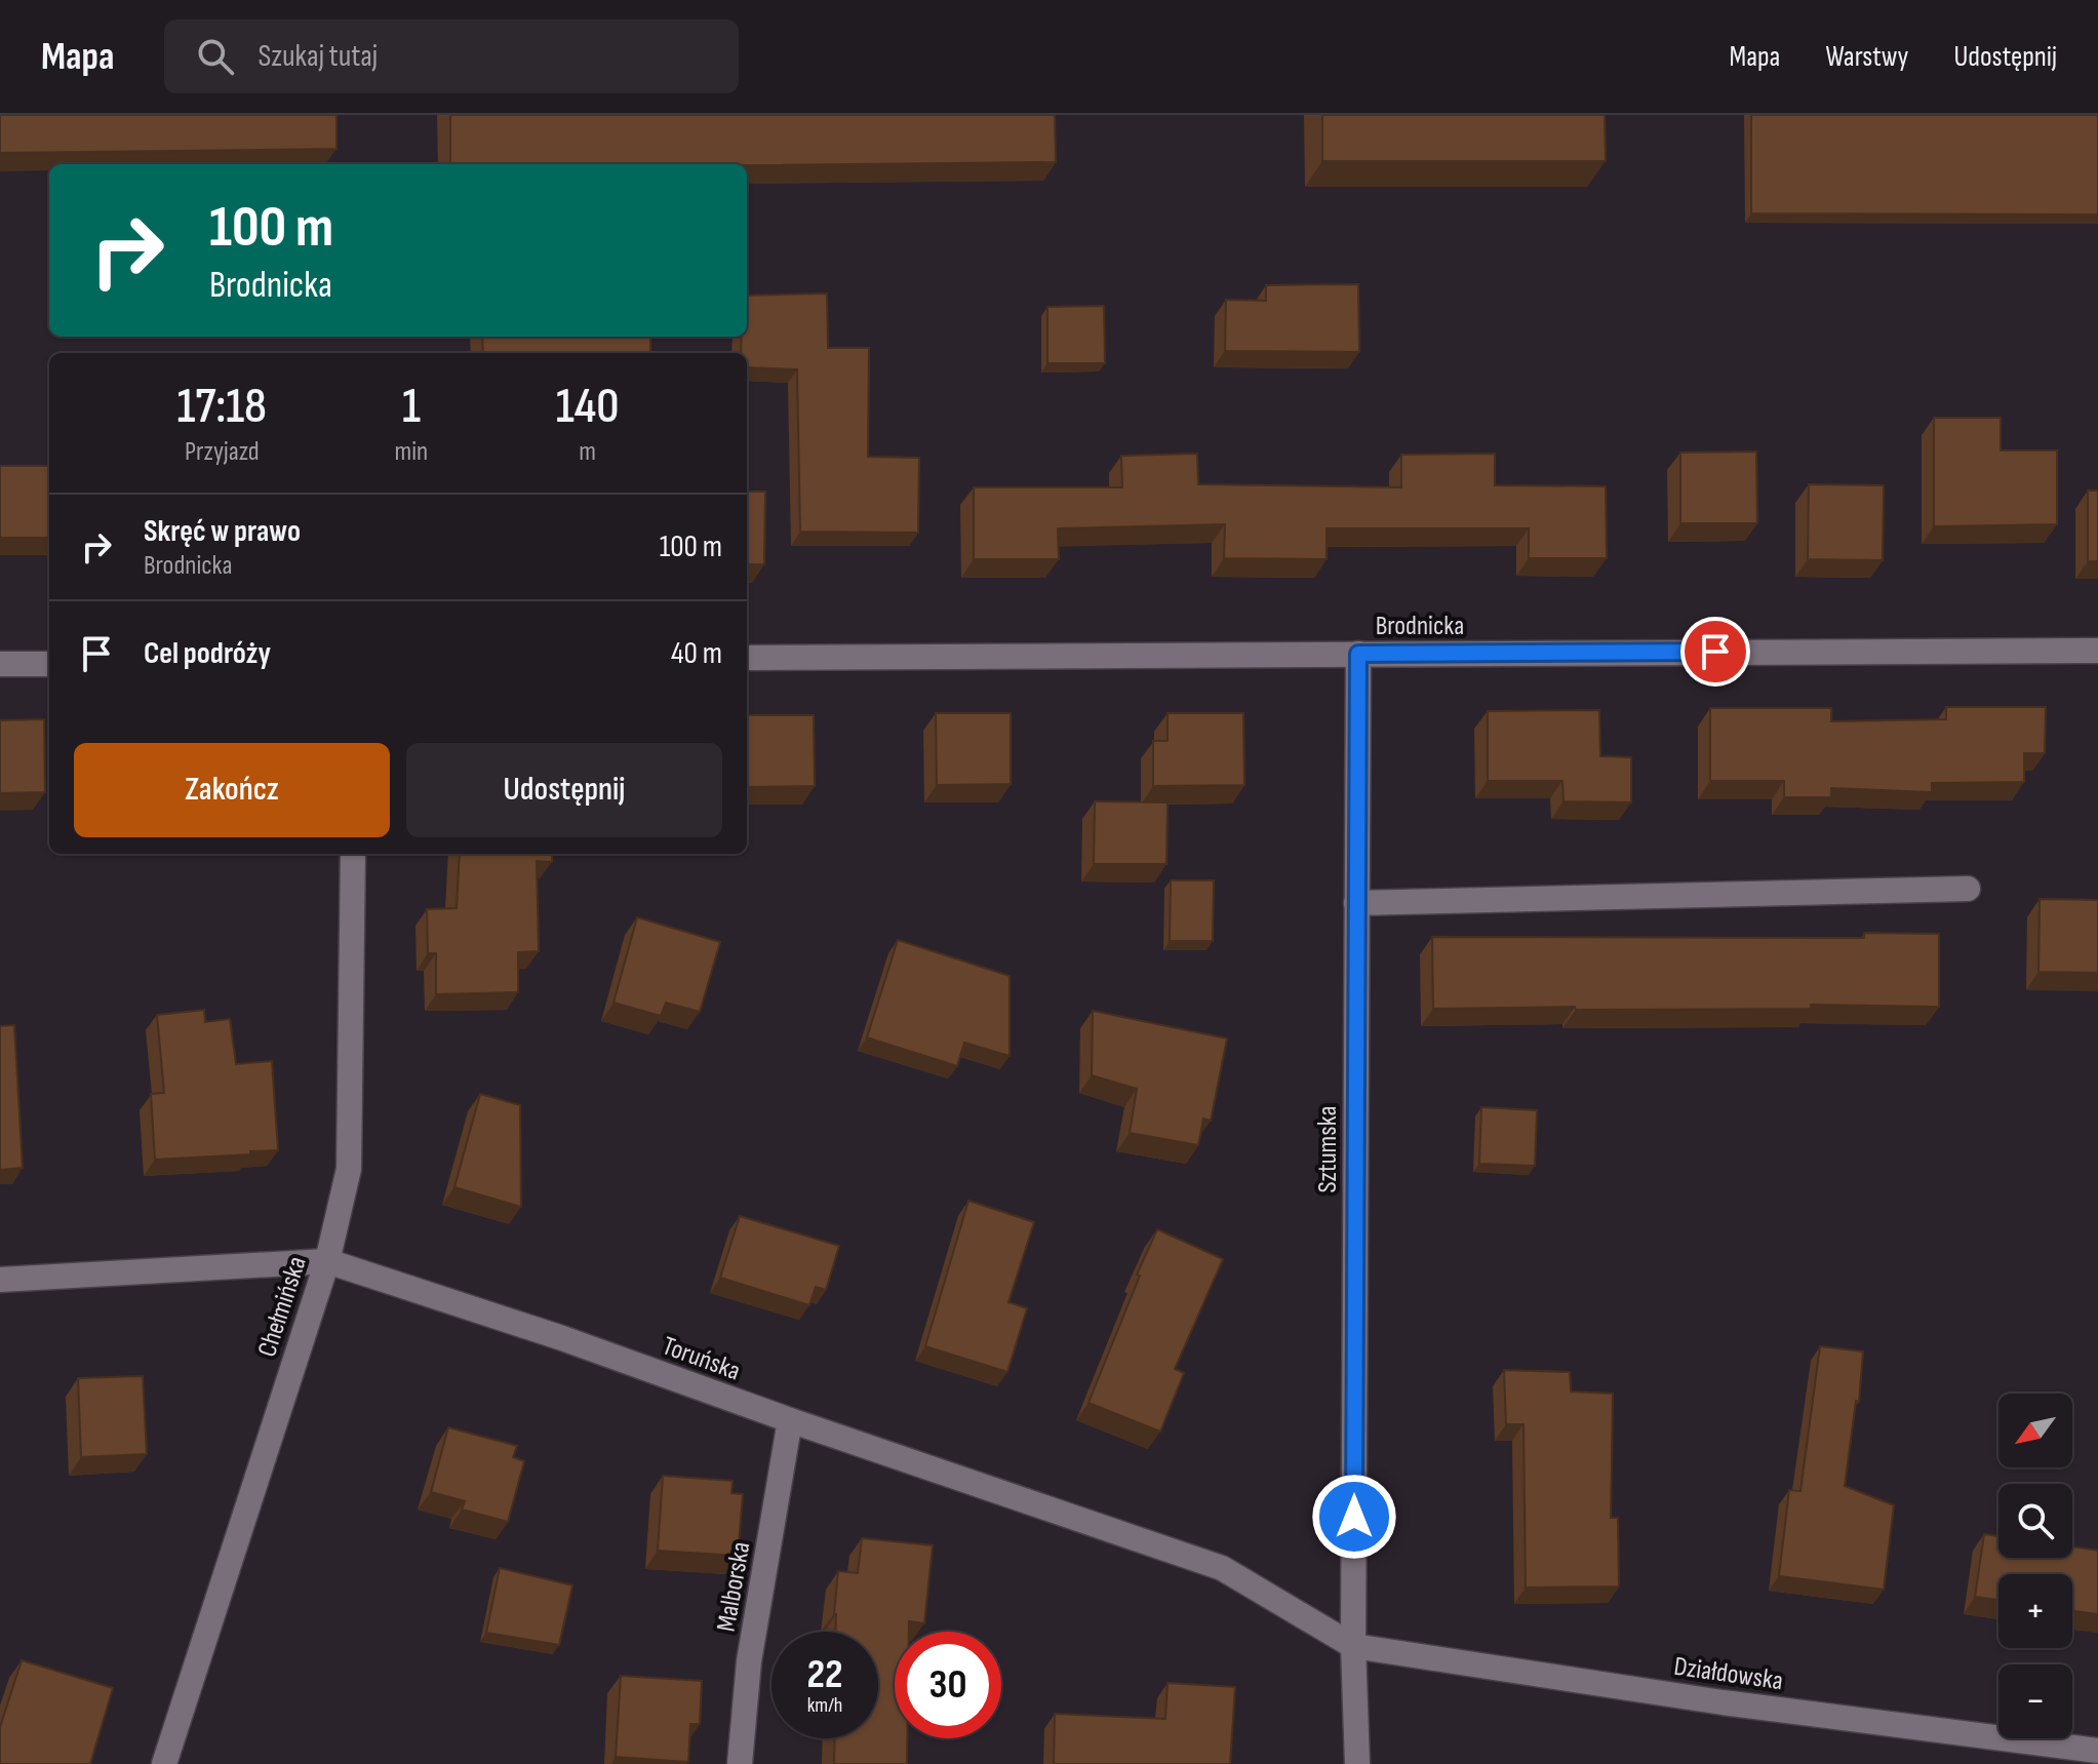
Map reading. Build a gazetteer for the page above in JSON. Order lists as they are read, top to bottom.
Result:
{
  "streets": {
    "street": [
      "Brodnicka",
      "Sztumska",
      "Chełmińska",
      "Toruńska",
      "Malborska",
      "Działdowska"
    ]
  },
  "crossings": [
    ["Brodnicka", "Sztumska"],
    ["Sztumska", "Toruńska"],
    ["Sztumska", "Działdowska"],
    ["Chełmińska", "Toruńska"],
    ["Toruńska", "Malborska"],
    ["Toruńska", "Działdowska"]
  ],
  "north": "bottom left",
  "page": {
    "header": "Mapa",
    "search": "Szukaj tutaj",
    "nav": ["Mapa", "Warstwy", "Udostępnij"],
    "turn": ["100 m", "Brodnicka"],
    "eta": [
      "17:18",
      "Przyjazd",
      "1",
      "min",
      "140",
      "m"
    ],
    "list": [
      {
        "name": "Skręć w prawo",
        "note": "Brodnicka",
        "value": "100 m"
      },
      {
        "name": "Cel podróży",
        "value": "40 m"
      }
    ],
    "buttons": ["Zakończ", "Udostępnij"],
    "map_buttons": ["+", "−"],
    "speed": "22 km/h",
    "limit": "30"
  }
}
